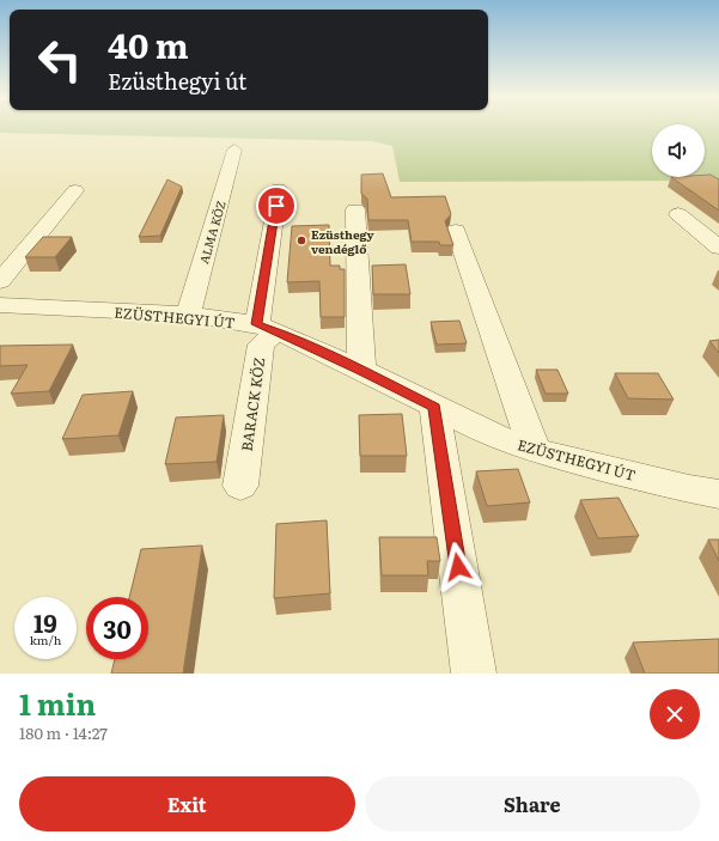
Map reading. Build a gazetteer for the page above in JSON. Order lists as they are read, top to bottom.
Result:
{
  "streets": {
    "street": ["ALMA KÖZ", "EZÜSTHEGYI ÚT", "BARACK KÖZ"]
  },
  "crossings": [
    ["ALMA KÖZ", "EZÜSTHEGYI ÚT"],
    ["EZÜSTHEGYI ÚT", "BARACK KÖZ"]
  ],
  "places": ["Ezüsthegy vendéglő"],
  "page": {
    "turn": ["40 m", "Ezüsthegyi út"],
    "speed": "19 km/h",
    "limit": "30",
    "heading": ["1 min", "180 m · 14:27"],
    "buttons": ["Exit", "Share"]
  }
}
